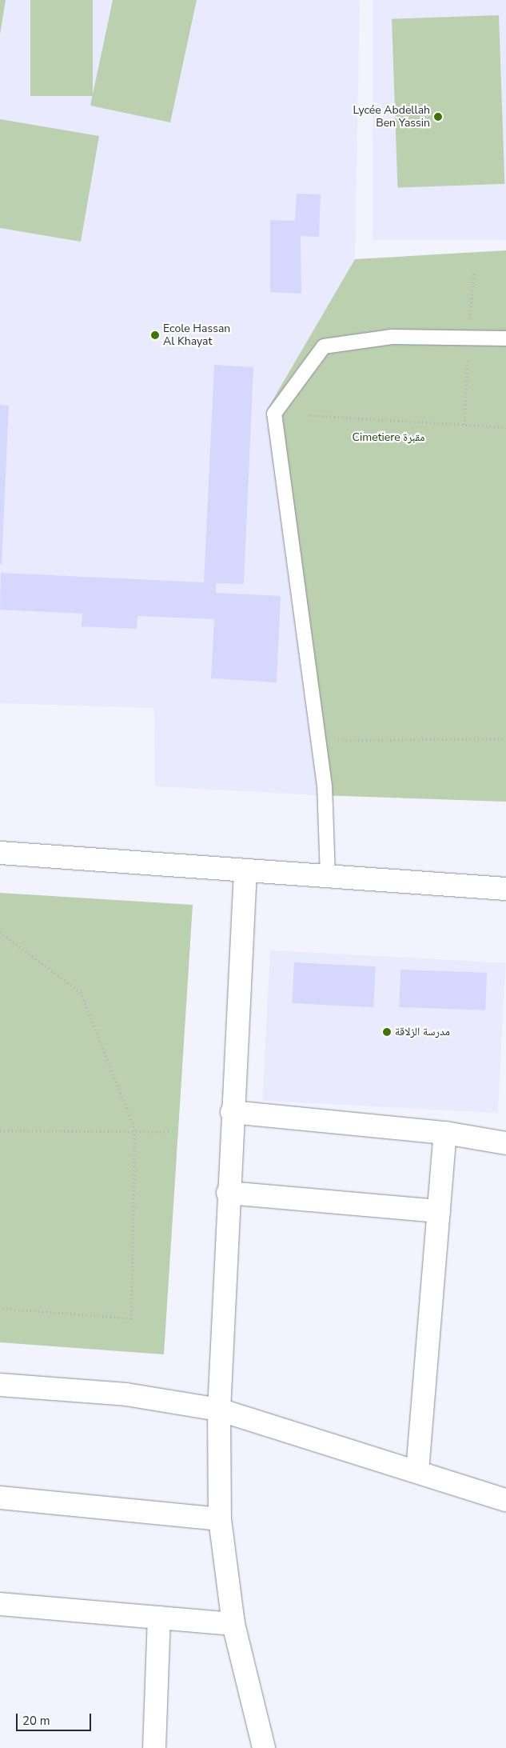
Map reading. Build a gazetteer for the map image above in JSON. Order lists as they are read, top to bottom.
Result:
{
  "parks": ["Cimetiere مقبرة"],
  "places": ["Lycée Abdellah Ben Yassin", "Ecole Hassan Al Khayat", "مدرسة الزلاقة"],
  "scale_bar": "20 m"
}
